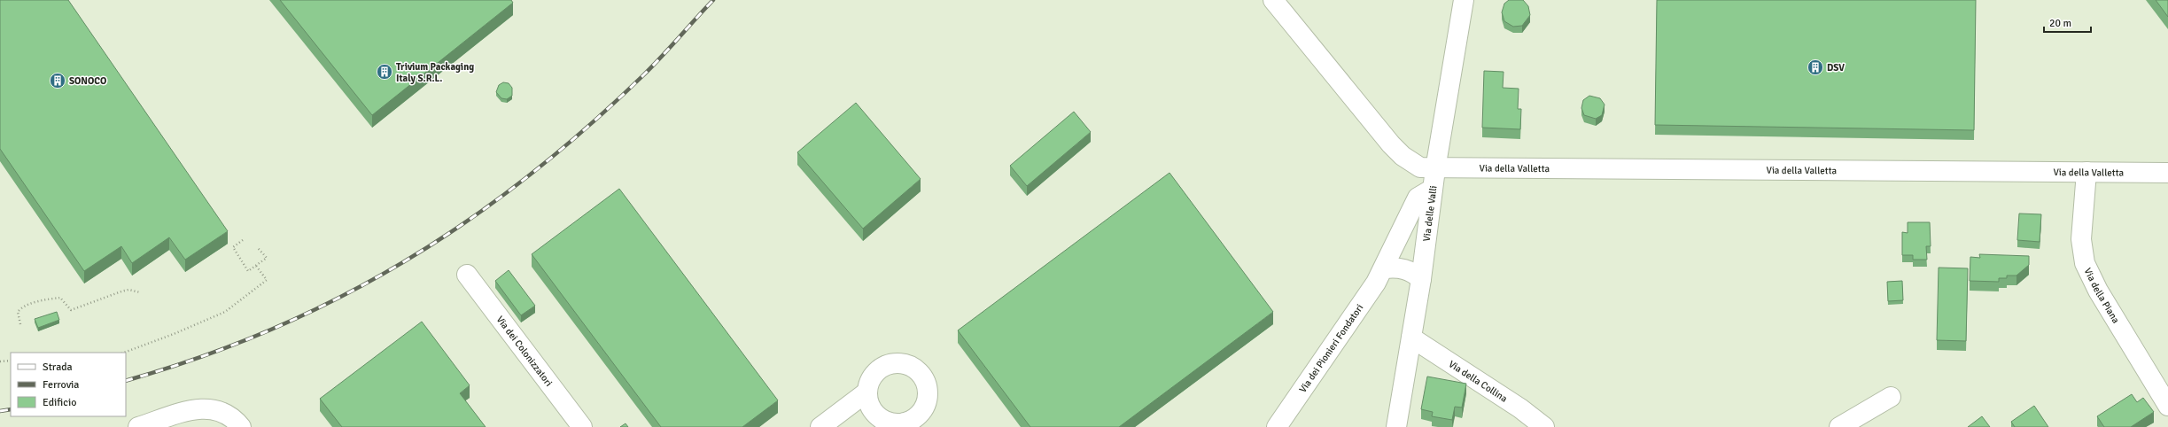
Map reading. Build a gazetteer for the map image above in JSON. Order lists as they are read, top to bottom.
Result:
{
  "streets": {
    "street": [
      "Via della Valletta",
      "Via delle Valli",
      "Via della Piana",
      "Via dei Pionieri Fondatori",
      "Via dei Colonizzatori",
      "Via della Collina"
    ]
  },
  "crossings": [
    ["Via della Valletta", "Via delle Valli"],
    ["Via della Valletta", "Via della Piana"],
    ["Via delle Valli", "Via dei Pionieri Fondatori"],
    ["Via delle Valli", "Via della Collina"]
  ],
  "places": {
    "building": ["DSV", "Trivium Packaging Italy S.R.L.", "SONOCO"]
  },
  "legend": ["Strada", "Ferrovia", "Edificio"],
  "scale_bar": "20 m"
}
